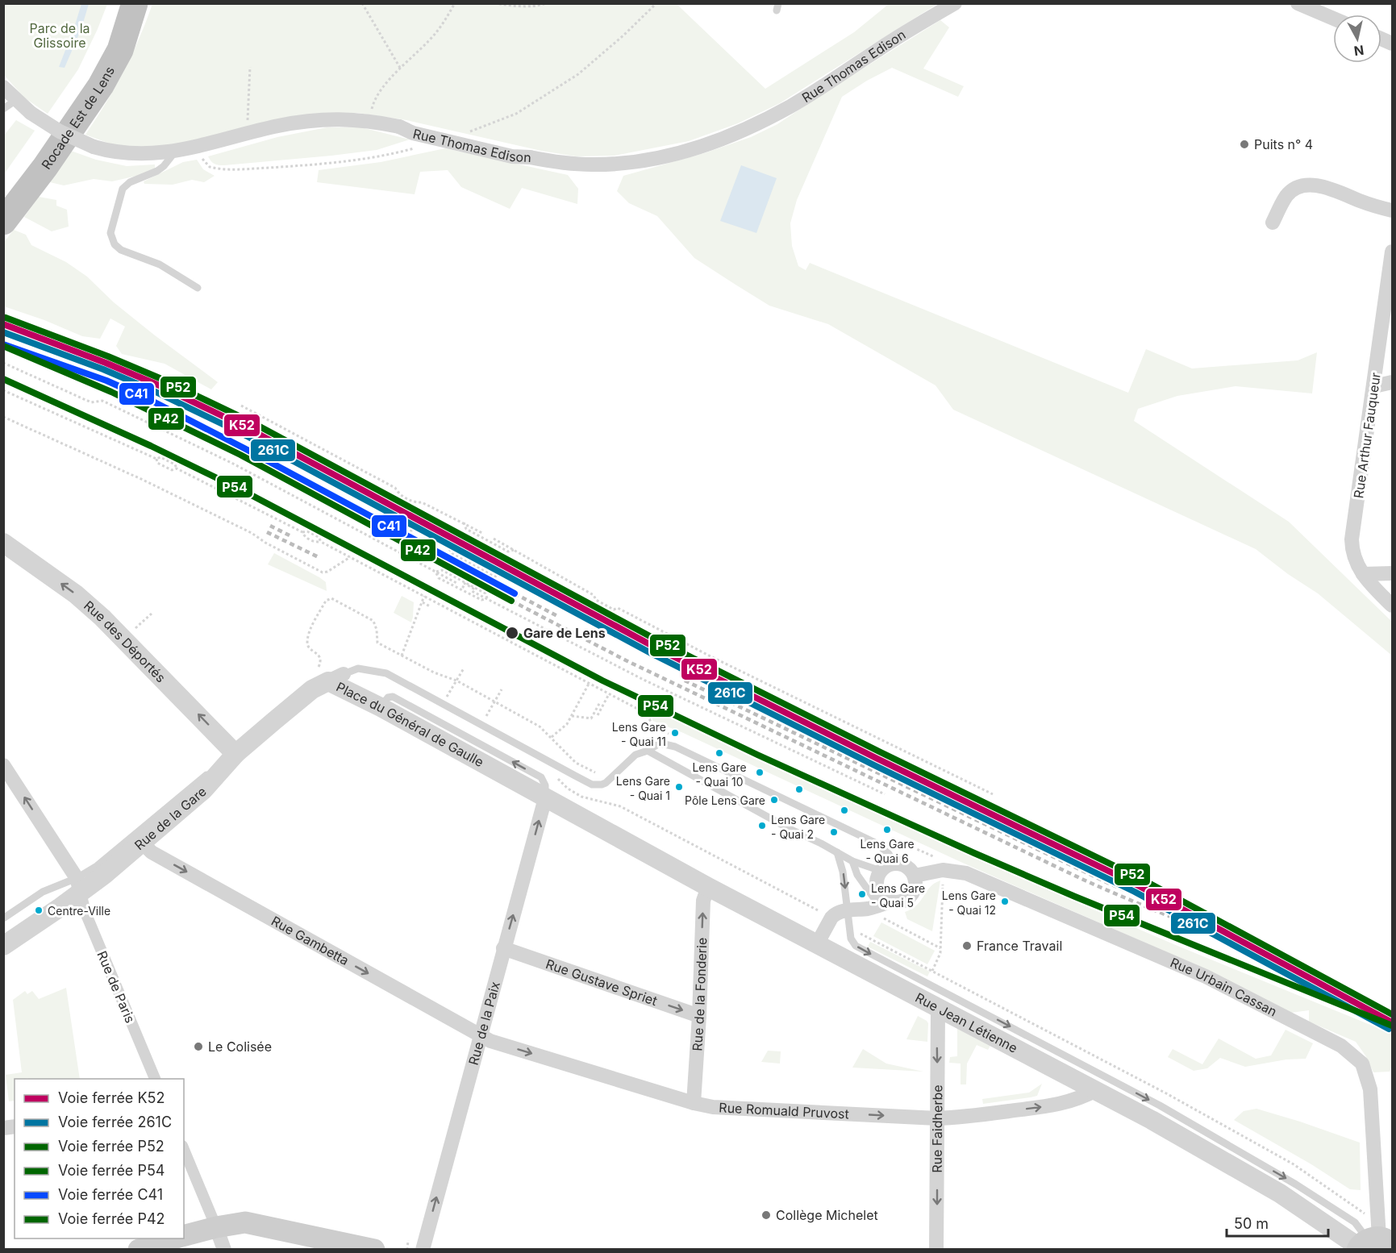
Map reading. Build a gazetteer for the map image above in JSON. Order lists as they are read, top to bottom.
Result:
{
  "streets": {
    "highway": ["Rocade Est de Lens"],
    "street": [
      "Rue Thomas Edison",
      "Rue Arthur Fauqueur",
      "Rue des Déportés",
      "Place du Général de Gaulle",
      "Rue de la Gare",
      "Rue Gambetta",
      "Rue Gustave Spriet",
      "Rue de Paris",
      "Rue Urbain Cassan",
      "Rue de la Fonderie",
      "Rue Jean Létienne",
      "Rue de la Paix",
      "Rue Romuald Pruvost",
      "Rue Faidherbe"
    ]
  },
  "crossings": [
    ["Rue des Déportés", "Rue de la Gare"],
    ["Place du Général de Gaulle", "Rue de la Gare"],
    ["Place du Général de Gaulle", "Rue Jean Létienne"],
    ["Place du Général de Gaulle", "Rue de la Paix"],
    ["Rue de la Gare", "Rue Gambetta"],
    ["Rue de la Gare", "Rue de Paris"],
    ["Rue Gambetta", "Rue de la Paix"],
    ["Rue Gambetta", "Rue Romuald Pruvost"],
    ["Rue Gustave Spriet", "Rue de la Fonderie"],
    ["Rue Gustave Spriet", "Rue de la Paix"],
    ["Rue Urbain Cassan", "Rue Jean Létienne"],
    ["Rue de la Fonderie", "Rue Jean Létienne"],
    ["Rue de la Fonderie", "Rue Romuald Pruvost"],
    ["Rue Jean Létienne", "Rue Romuald Pruvost"],
    ["Rue Jean Létienne", "Rue Faidherbe"],
    ["Rue de la Paix", "Rue Romuald Pruvost"],
    ["Rue Romuald Pruvost", "Rue Faidherbe"]
  ],
  "one_way": [
    "Rue des Déportés",
    "Rue Gambetta",
    "Rue Gustave Spriet",
    "Rue de la Fonderie",
    "Rue de la Paix",
    "Rue Romuald Pruvost",
    "Rue Faidherbe"
  ],
  "parks": ["Parc de la Glissoire"],
  "places": [
    "Puits n° 4",
    "Gare de Lens",
    "Lens Gare - Quai 11",
    "Lens Gare - Quai 10",
    "Lens Gare - Quai 1",
    "Pôle Lens Gare",
    "Lens Gare - Quai 2",
    "Lens Gare - Quai 6",
    "Lens Gare - Quai 5",
    "Lens Gare - Quai 12",
    "Centre-Ville",
    "France Travail",
    "Le Colisée",
    "Collège Michelet"
  ],
  "lines": [
    "rail line P52",
    "rail line K52",
    "rail line 261C",
    "rail line C41",
    "rail line P42",
    "rail line P54"
  ],
  "legend": [
    "Voie ferrée K52",
    "Voie ferrée 261C",
    "Voie ferrée P52",
    "Voie ferrée P54",
    "Voie ferrée C41",
    "Voie ferrée P42"
  ],
  "scale_bar": "50 m",
  "north": "bottom"
}
